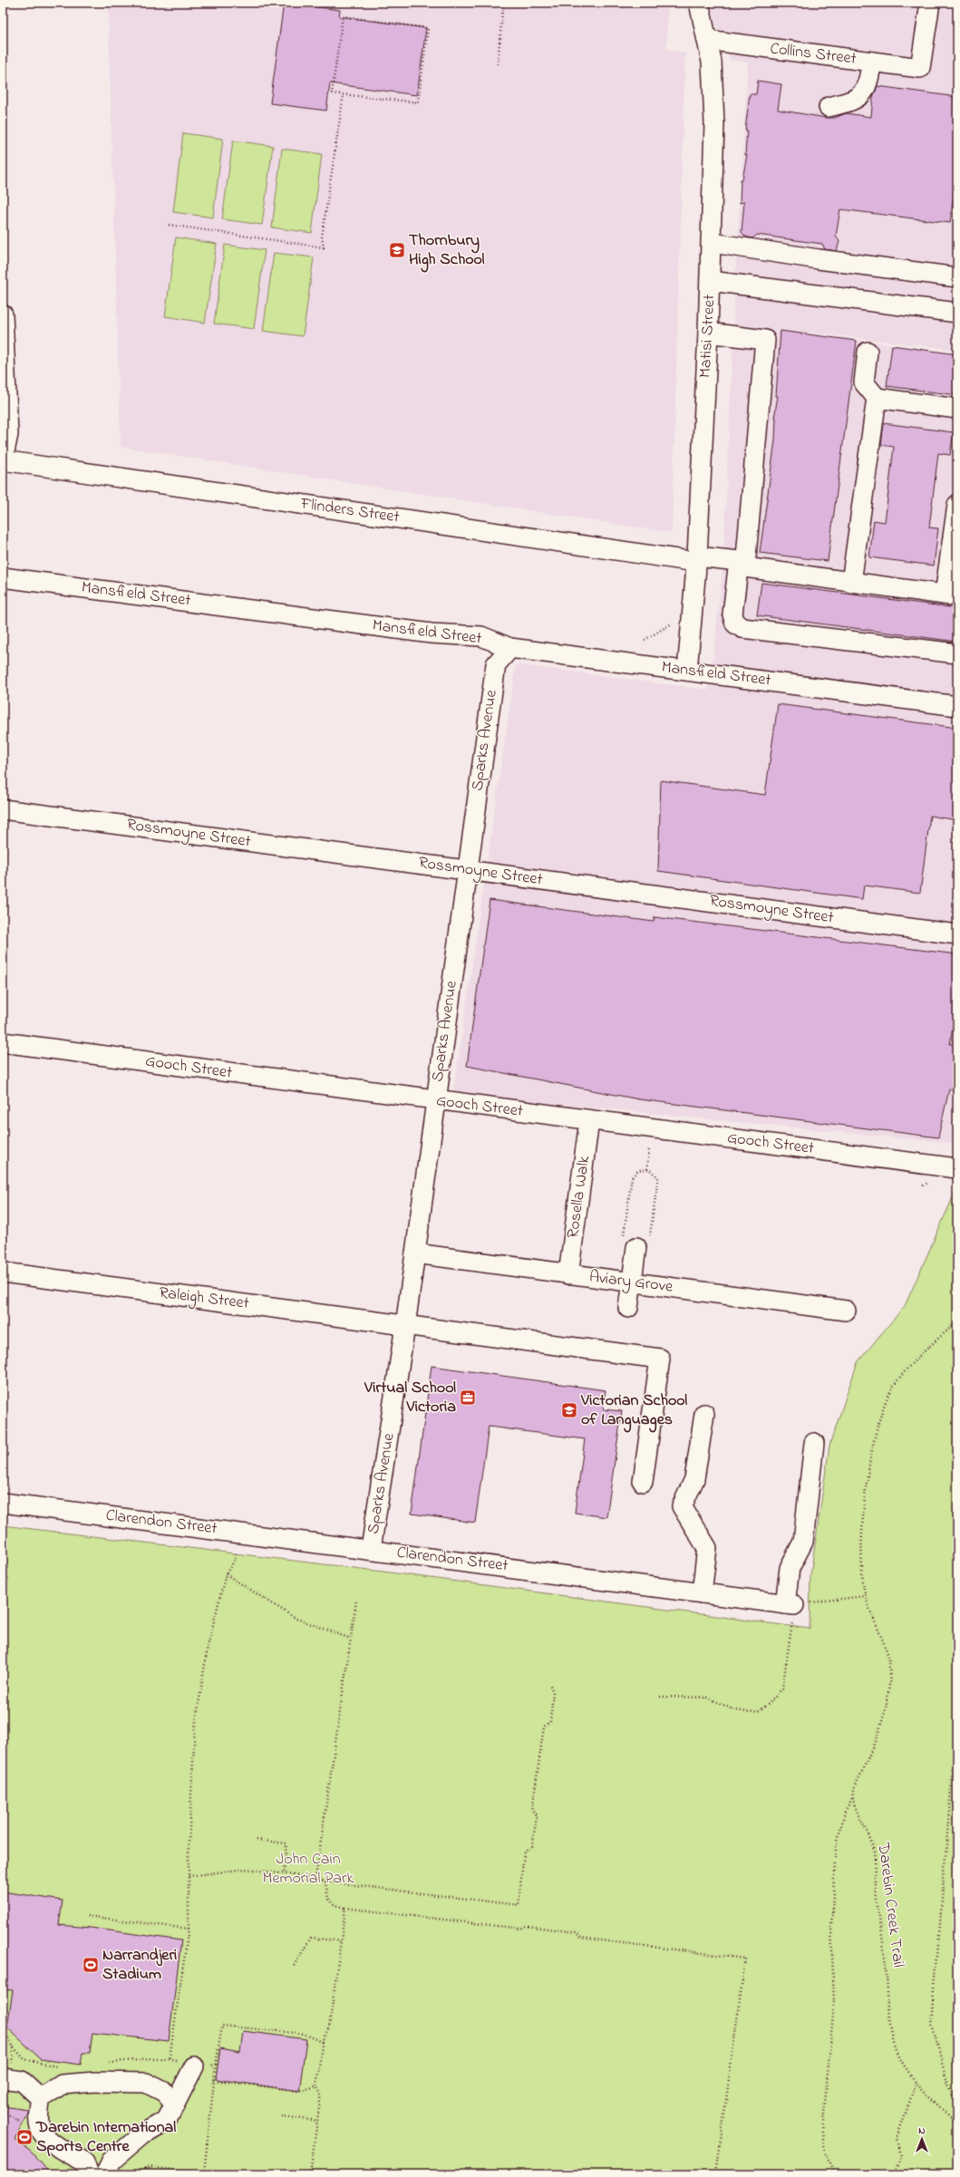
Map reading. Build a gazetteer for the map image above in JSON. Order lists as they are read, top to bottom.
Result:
{
  "streets": {
    "street": [
      "Collins Street",
      "Matisi Street",
      "Flinders Street",
      "Mansfield Street",
      "Sparks Avenue",
      "Rossmoyne Street",
      "Gooch Street",
      "Rosella Walk",
      "Aviary Grove",
      "Raleigh Street",
      "Clarendon Street"
    ],
    "path": ["Darebin Creek Trail"]
  },
  "crossings": [
    ["Collins Street", "Matisi Street"],
    ["Matisi Street", "Flinders Street"],
    ["Matisi Street", "Mansfield Street"],
    ["Mansfield Street", "Sparks Avenue"],
    ["Sparks Avenue", "Rossmoyne Street"],
    ["Sparks Avenue", "Gooch Street"],
    ["Sparks Avenue", "Aviary Grove"],
    ["Sparks Avenue", "Raleigh Street"],
    ["Sparks Avenue", "Clarendon Street"],
    ["Gooch Street", "Rosella Walk"],
    ["Rosella Walk", "Aviary Grove"]
  ],
  "parks": ["John Cain Memorial Park"],
  "places": {
    "school or university": ["Thornbury High School", "Victorian School of Languages"],
    "office": ["Virtual School Victoria"],
    "sports": ["Narrandjeri Stadium", "Darebin International Sports Centre"]
  },
  "north": "top"
}
